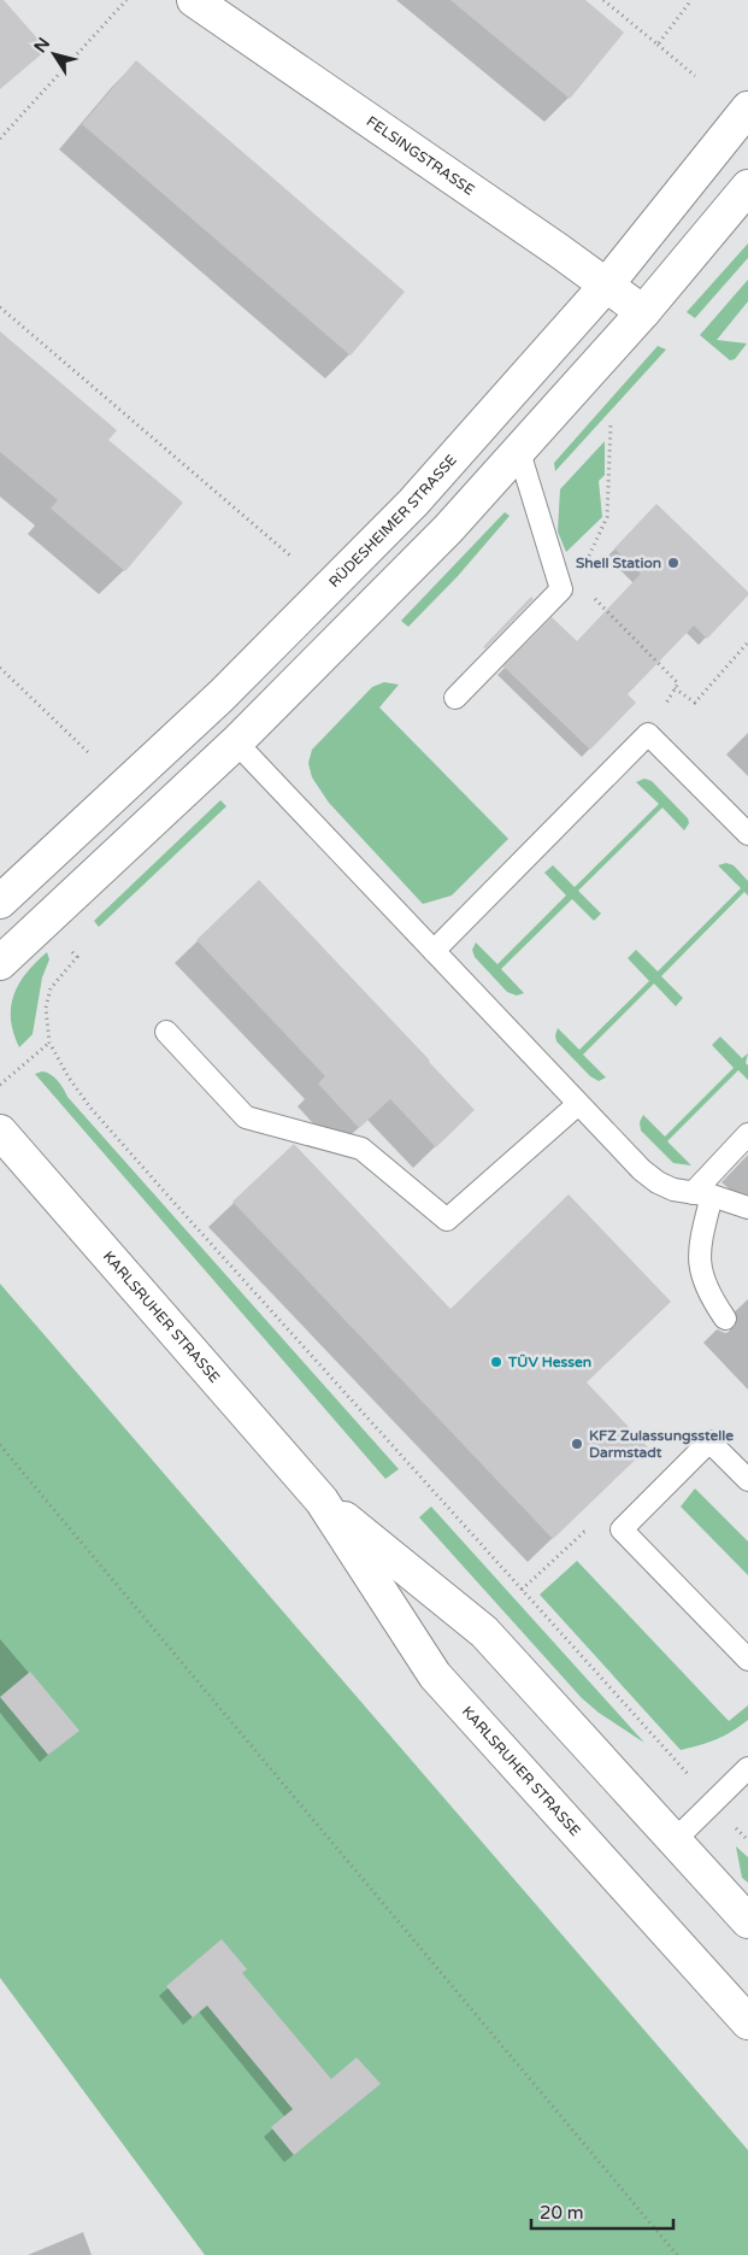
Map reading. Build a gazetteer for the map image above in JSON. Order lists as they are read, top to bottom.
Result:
{
  "streets": {
    "main road": ["FELSINGSTRASSE", "RÜDESHEIMER STRASSE", "KARLSRUHER STRASSE"]
  },
  "crossings": [
    ["FELSINGSTRASSE", "RÜDESHEIMER STRASSE"]
  ],
  "places": ["Shell Station", "TÜV Hessen", "KFZ Zulassungsstelle Darmstadt"],
  "scale_bar": "20 m",
  "north": "top left"
}
